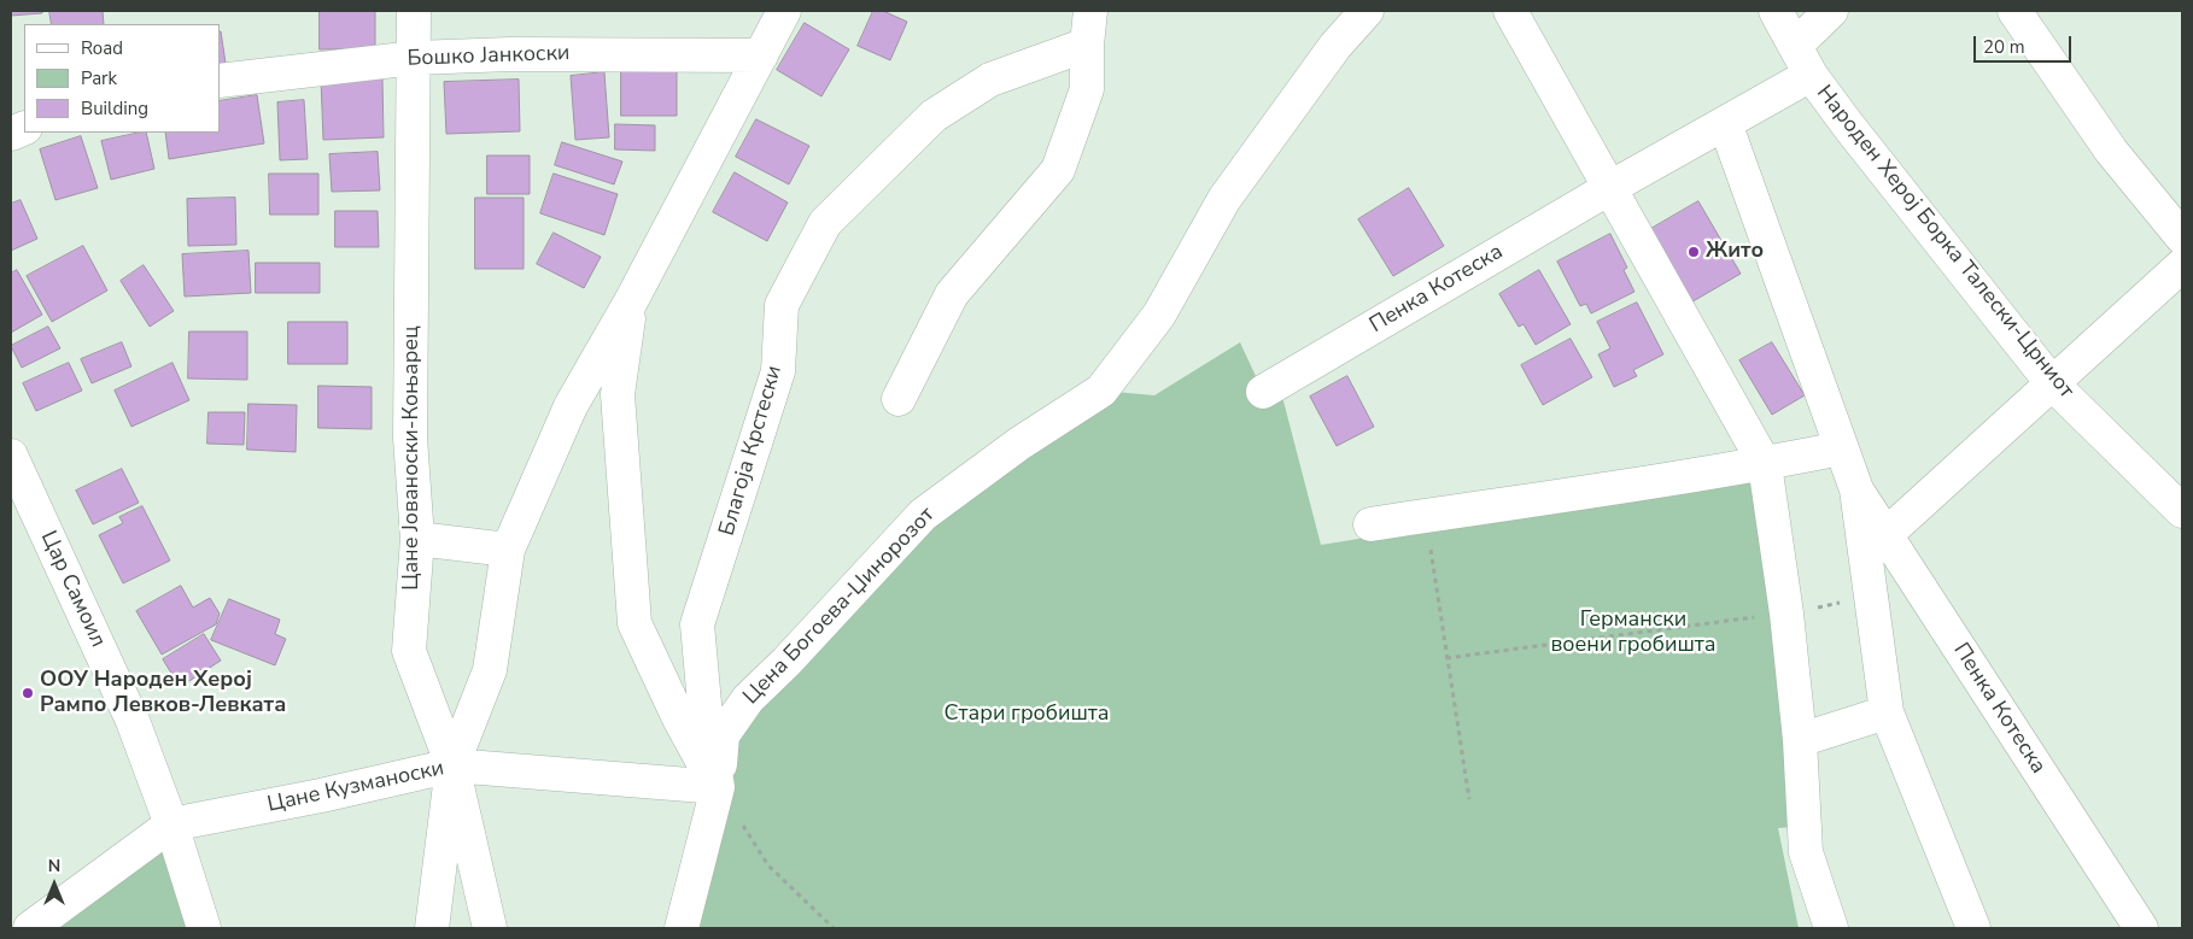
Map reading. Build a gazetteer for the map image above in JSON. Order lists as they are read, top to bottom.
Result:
{
  "streets": {
    "street": [
      "Бошко Јанкоски",
      "Народен Херој Борка Талески-Црниот",
      "Пенка Котеска",
      "Благоја Крстески",
      "Цане Јованоски-Коњарец",
      "Цар Самоил",
      "Цена Богоева-Џинорозот",
      "Цане Кузманоски"
    ]
  },
  "crossings": [
    ["Бошко Јанкоски", "Цане Јованоски-Коњарец"],
    ["Народен Херој Борка Талески-Црниот", "Пенка Котеска"],
    ["Благоја Крстески", "Цена Богоева-Џинорозот"],
    ["Благоја Крстески", "Цане Кузманоски"],
    ["Цане Јованоски-Коњарец", "Цане Кузманоски"],
    ["Цар Самоил", "Цане Кузманоски"],
    ["Цена Богоева-Џинорозот", "Цане Кузманоски"]
  ],
  "parks": ["Германски воени гробишта", "Стари гробишта"],
  "places": ["Жито", "ООУ Народен Херој Рампо Левков-Левката"],
  "legend": ["Road", "Park", "Building"],
  "scale_bar": "20 m",
  "north": "top"
}
